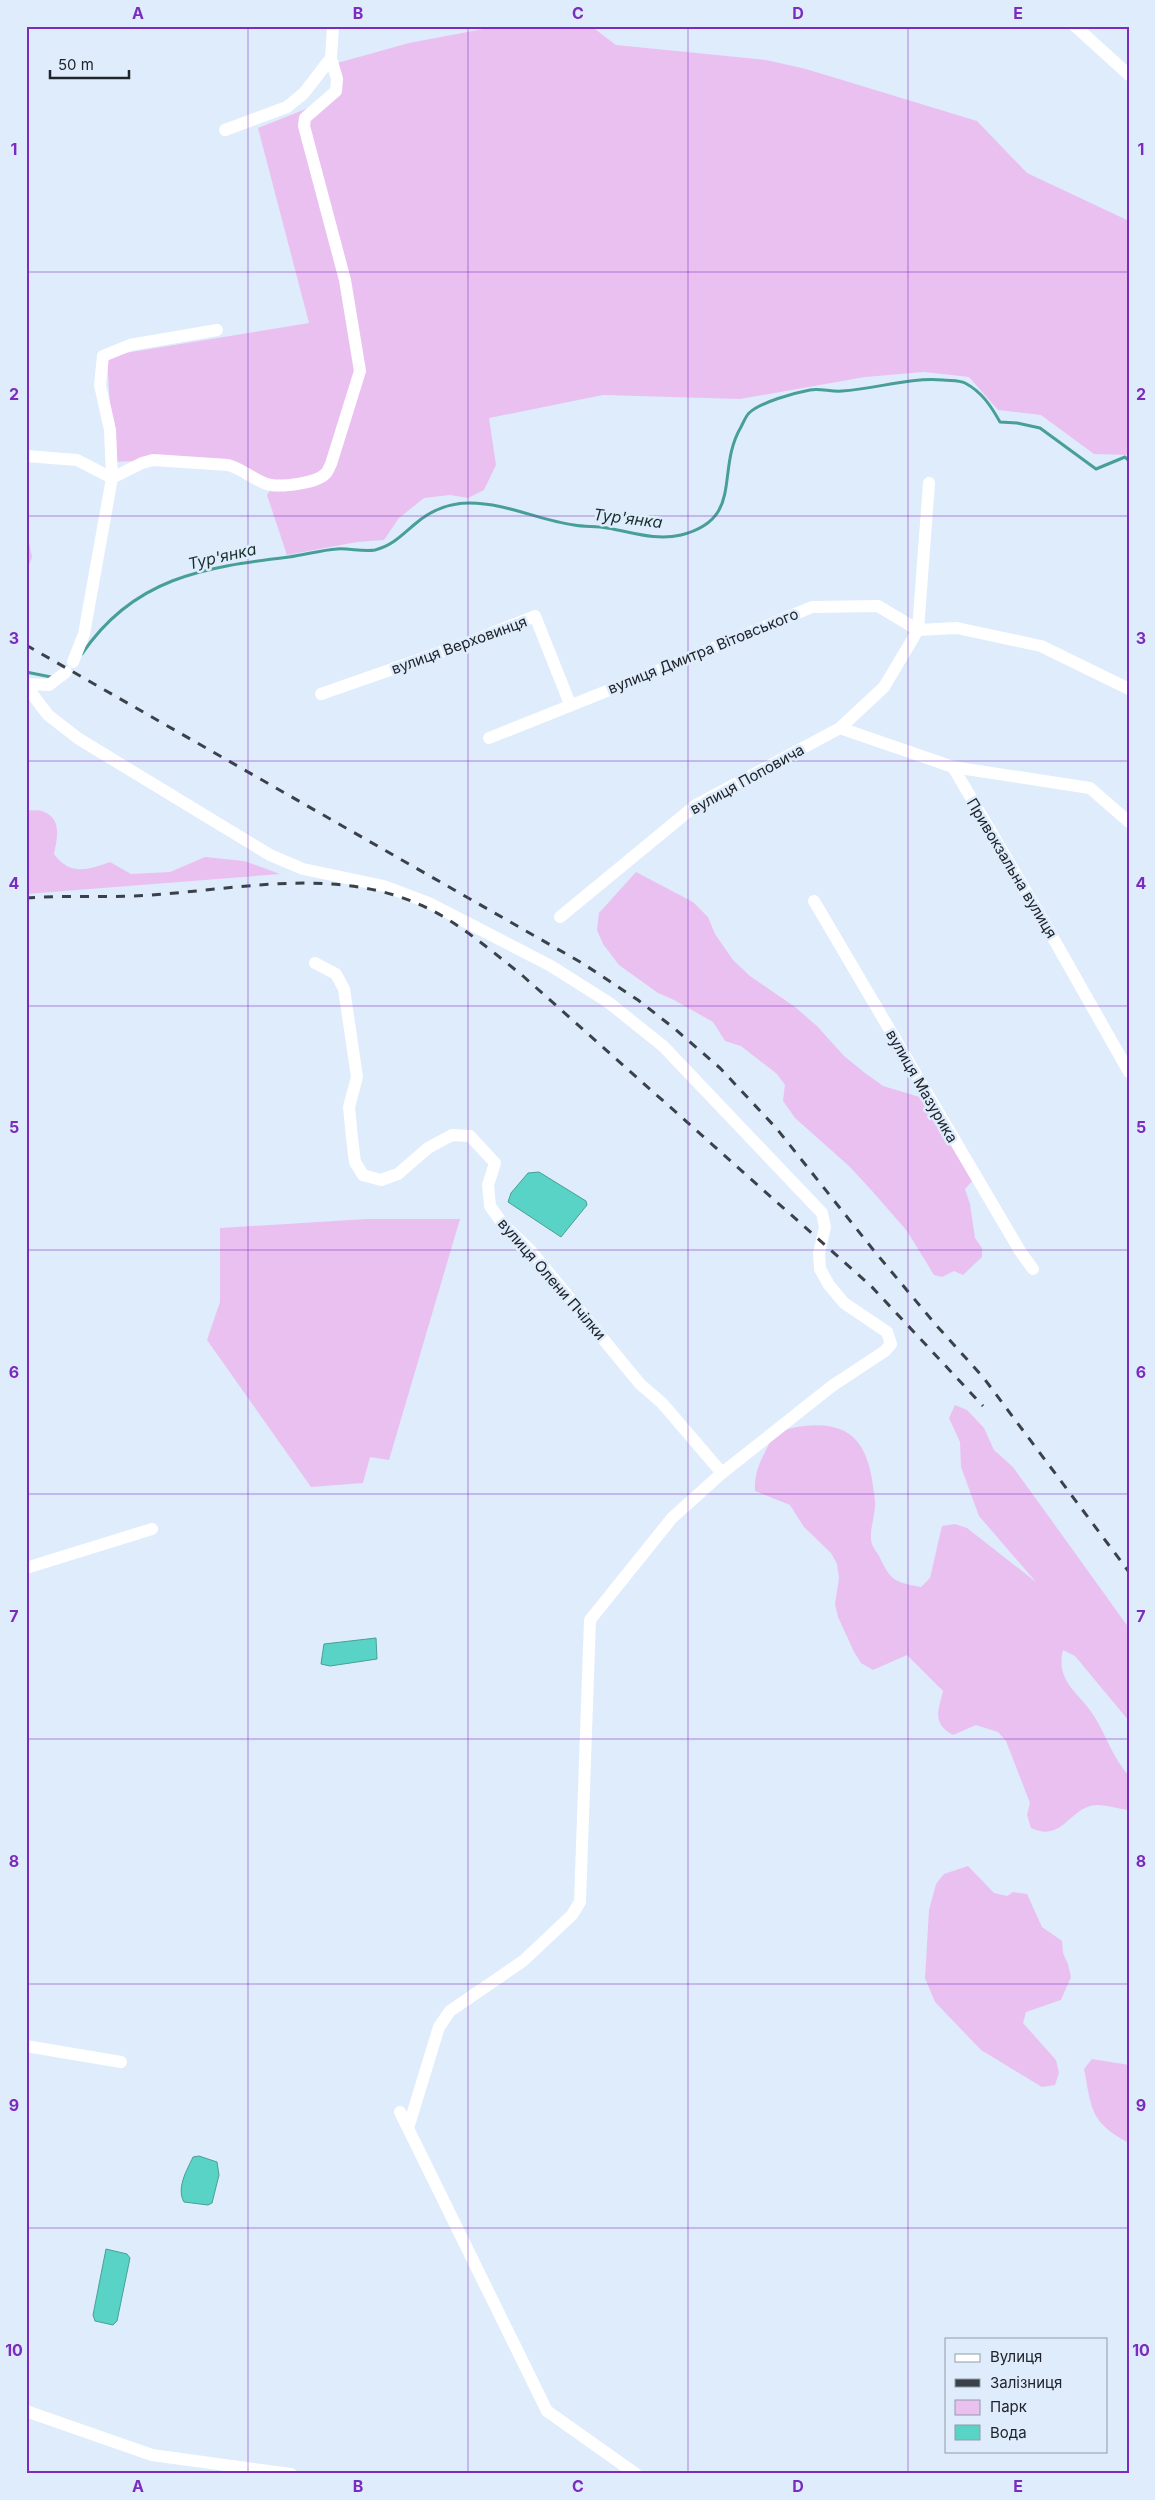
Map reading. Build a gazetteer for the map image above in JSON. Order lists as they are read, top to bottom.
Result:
{
  "streets": {
    "street": [
      "вулиця Верховинця",
      "вулиця Дмитра Вітовського",
      "вулиця Поповича",
      "Привокзальна вулиця",
      "вулиця Мазурика",
      "вулиця Олени Пчілки"
    ]
  },
  "crossings": [
    ["вулиця Верховинця", "вулиця Дмитра Вітовського"],
    ["вулиця Дмитра Вітовського", "вулиця Поповича"]
  ],
  "water": ["Тур'янка"],
  "legend": [
    "Вулиця",
    "Залізниця",
    "Парк",
    "Вода"
  ],
  "scale_bar": "50 m",
  "grid": {
    "columns": [
      "A",
      "B",
      "C",
      "D",
      "E"
    ],
    "rows": [
      "1",
      "2",
      "3",
      "4",
      "5",
      "6",
      "7",
      "8",
      "9",
      "10"
    ]
  }
}
